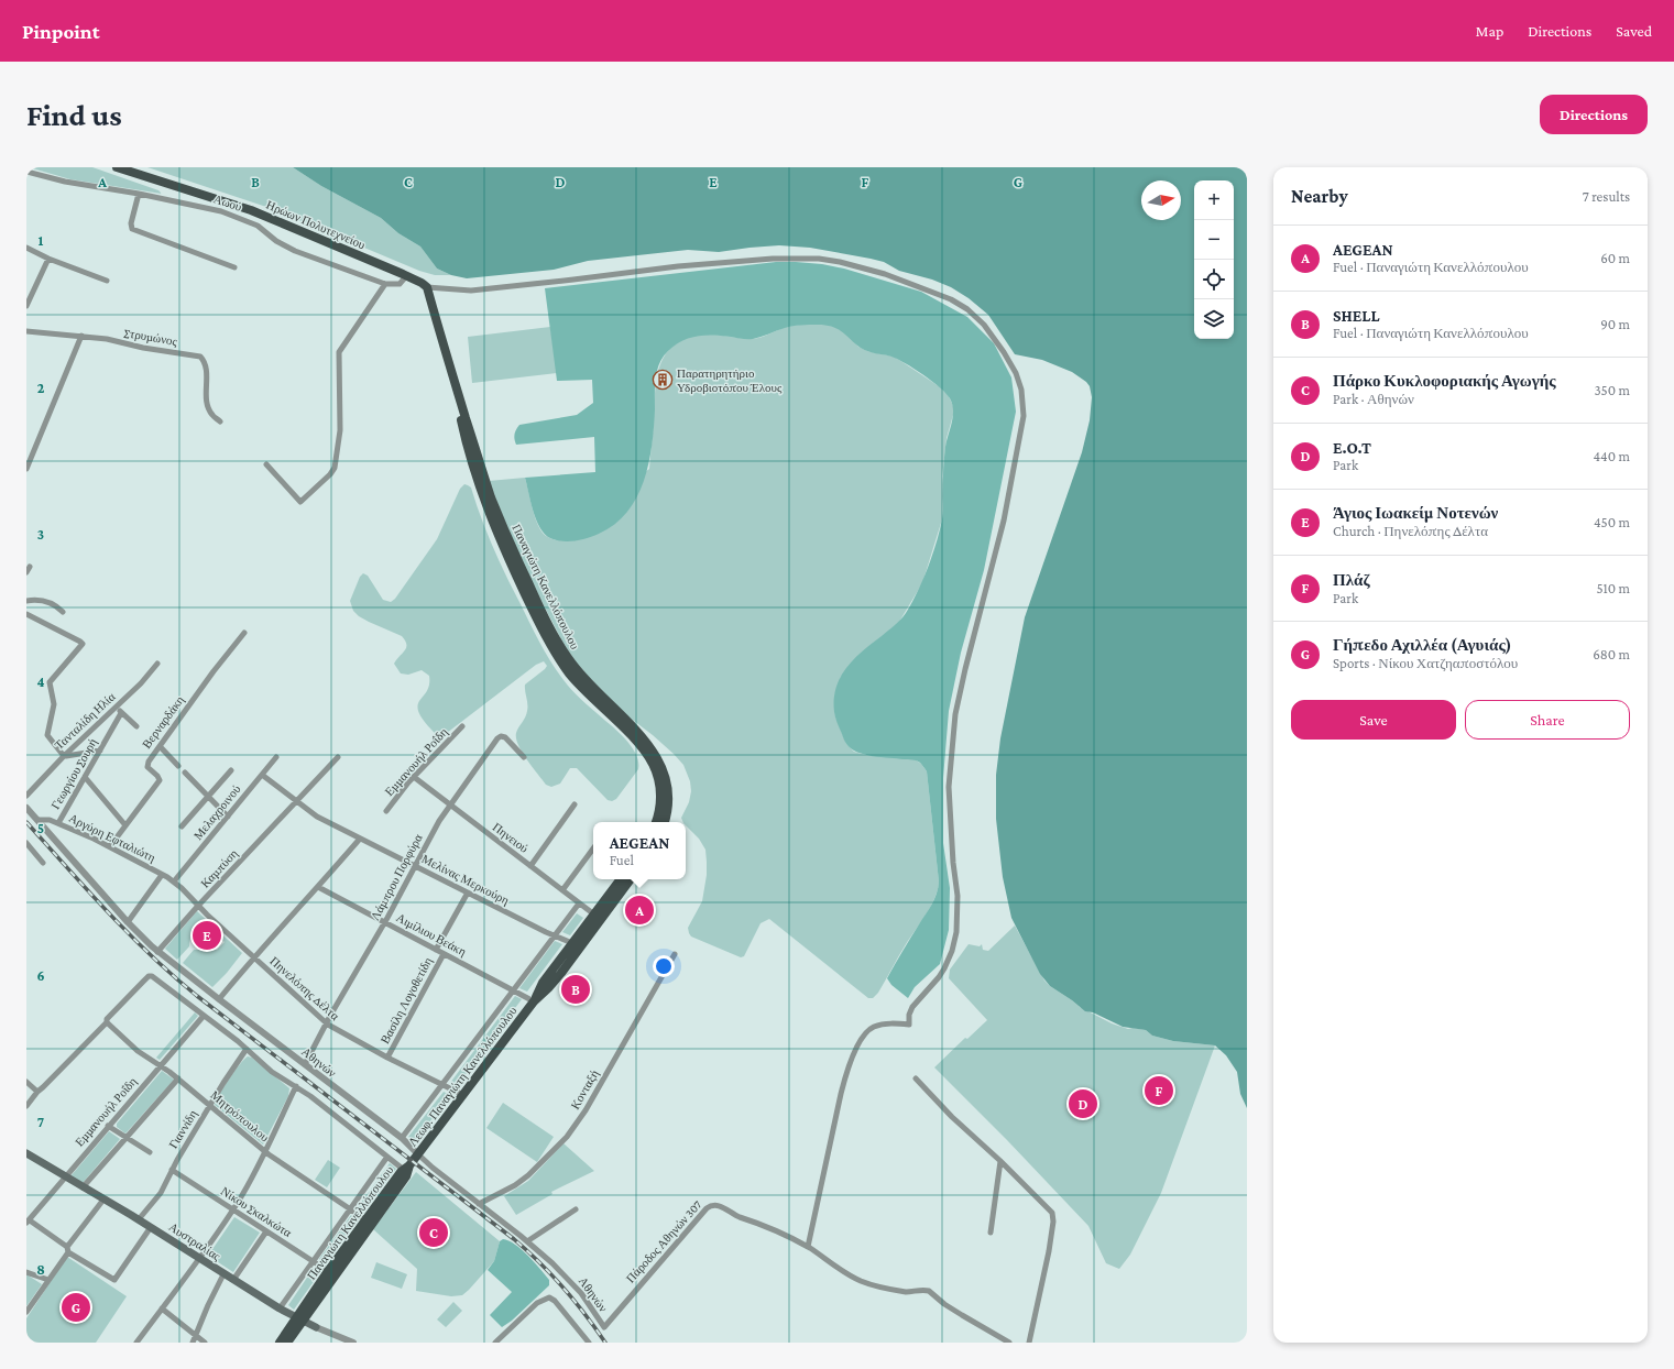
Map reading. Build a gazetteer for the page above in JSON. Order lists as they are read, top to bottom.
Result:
{
  "streets": {
    "main road": [
      "Ηρώων Πολυτεχνείου",
      "Παναγιώτη Κανελλόπουλου",
      "Λεωφ. Παναγιώτη Κανελλόπουλου",
      "Αυστραλίας"
    ],
    "street": [
      "Αωού",
      "Στρυμώνος",
      "Τανταλίδη Ηλία",
      "Βερναρδάκη",
      "Εμμανουήλ Ροΐδη",
      "Γεωργίου Σουρή",
      "Μελαχροινού",
      "Αργύρη Εφταλιώτη",
      "Πηνειού",
      "Καμπύση",
      "Λάμπρου Πορφύρα",
      "Μελίνας Μερκούρη",
      "Αιμίλιου Βεάκη",
      "Πηνελόπης Δέλτα",
      "Βασίλη Λογοθετίδη",
      "Αθηνών",
      "Κονταξή",
      "Μητρόπουλου",
      "Γιαννίδη",
      "Νίκου Σκαλκώτα",
      "Πάροδος Αθηνών 307"
    ]
  },
  "crossings": [
    ["Ηρώων Πολυτεχνείου", "Παναγιώτη Κανελλόπουλου"],
    ["Παναγιώτη Κανελλόπουλου", "Λεωφ. Παναγιώτη Κανελλόπουλου"],
    ["Παναγιώτη Κανελλόπουλου", "Μητρόπουλου"],
    ["Παναγιώτη Κανελλόπουλου", "Νίκου Σκαλκώτα"],
    ["Παναγιώτη Κανελλόπουλου", "Αυστραλίας"],
    ["Βερναρδάκη", "Αργύρη Εφταλιώτη"],
    ["Εμμανουήλ Ροΐδη", "Πηνειού"],
    ["Εμμανουήλ Ροΐδη", "Μητρόπουλου"],
    ["Εμμανουήλ Ροΐδη", "Αυστραλίας"],
    ["Γεωργίου Σουρή", "Αργύρη Εφταλιώτη"],
    ["Μελαχροινού", "Αργύρη Εφταλιώτη"],
    ["Μελαχροινού", "Μελίνας Μερκούρη"],
    ["Μελαχροινού", "Πηνελόπης Δέλτα"],
    ["Αργύρη Εφταλιώτη", "Πηνελόπης Δέλτα"],
    ["Αργύρη Εφταλιώτη", "Αθηνών"],
    ["Πηνειού", "Λάμπρου Πορφύρα"],
    ["Καμπύση", "Μελίνας Μερκούρη"],
    ["Καμπύση", "Πηνελόπης Δέλτα"],
    ["Καμπύση", "Αθηνών"],
    ["Λάμπρου Πορφύρα", "Μελίνας Μερκούρη"],
    ["Λάμπρου Πορφύρα", "Αιμίλιου Βεάκη"],
    ["Λάμπρου Πορφύρα", "Πηνελόπης Δέλτα"],
    ["Λάμπρου Πορφύρα", "Αθηνών"],
    ["Μελίνας Μερκούρη", "Βασίλη Λογοθετίδη"],
    ["Αιμίλιου Βεάκη", "Βασίλη Λογοθετίδη"],
    ["Αιμίλιου Βεάκη", "Λεωφ. Παναγιώτη Κανελλόπουλου"],
    ["Πηνελόπης Δέλτα", "Βασίλη Λογοθετίδη"],
    ["Πηνελόπης Δέλτα", "Λεωφ. Παναγιώτη Κανελλόπουλου"],
    ["Αθηνών", "Λεωφ. Παναγιώτη Κανελλόπουλου"],
    ["Αθηνών", "Κονταξή"],
    ["Αθηνών", "Πάροδος Αθηνών 307"],
    ["Μητρόπουλου", "Γιαννίδη"],
    ["Γιαννίδη", "Νίκου Σκαλκώτα"],
    ["Γιαννίδη", "Αυστραλίας"]
  ],
  "places": {
    "building": ["Παρατηρητήριο Υδροβιοτόπου Έλους"]
  },
  "north": "right",
  "page": {
    "header": "Pinpoint",
    "nav": ["Map", "Directions", "Saved"],
    "buttons": [
      "Directions",
      ["Save", "Share"]
    ],
    "title": "Find us",
    "heading": ["Nearby", "7 results"],
    "map_buttons": ["+", "−"],
    "list": [
      {
        "mark": "A",
        "name": "AEGEAN",
        "note": "Fuel · Παναγιώτη Κανελλόπουλου",
        "value": "60 m"
      },
      {
        "mark": "B",
        "name": "SHELL",
        "note": "Fuel · Παναγιώτη Κανελλόπουλου",
        "value": "90 m"
      },
      {
        "mark": "C",
        "name": "Πάρκο Κυκλοφοριακής Αγωγής",
        "note": "Park · Αθηνών",
        "value": "350 m"
      },
      {
        "mark": "D",
        "name": "E.O.T",
        "note": "Park",
        "value": "440 m"
      },
      {
        "mark": "E",
        "name": "Άγιος Ιωακείμ Νοτενών",
        "note": "Church · Πηνελόπης Δέλτα",
        "value": "450 m"
      },
      {
        "mark": "F",
        "name": "Πλάζ",
        "note": "Park",
        "value": "510 m"
      },
      {
        "mark": "G",
        "name": "Γήπεδο Αχιλλέα (Αγυιάς)",
        "note": "Sports · Νίκου Χατζηαποστόλου",
        "value": "680 m"
      }
    ],
    "popup": ["AEGEAN", "Fuel"],
    "pins": [
      "A",
      "E",
      "B",
      "F",
      "D",
      "C",
      "G"
    ]
  },
  "grid": {
    "columns": [
      "A",
      "B",
      "C",
      "D",
      "E",
      "F",
      "G"
    ],
    "rows": [
      "1",
      "2",
      "3",
      "4",
      "5",
      "6",
      "7",
      "8"
    ]
  }
}
